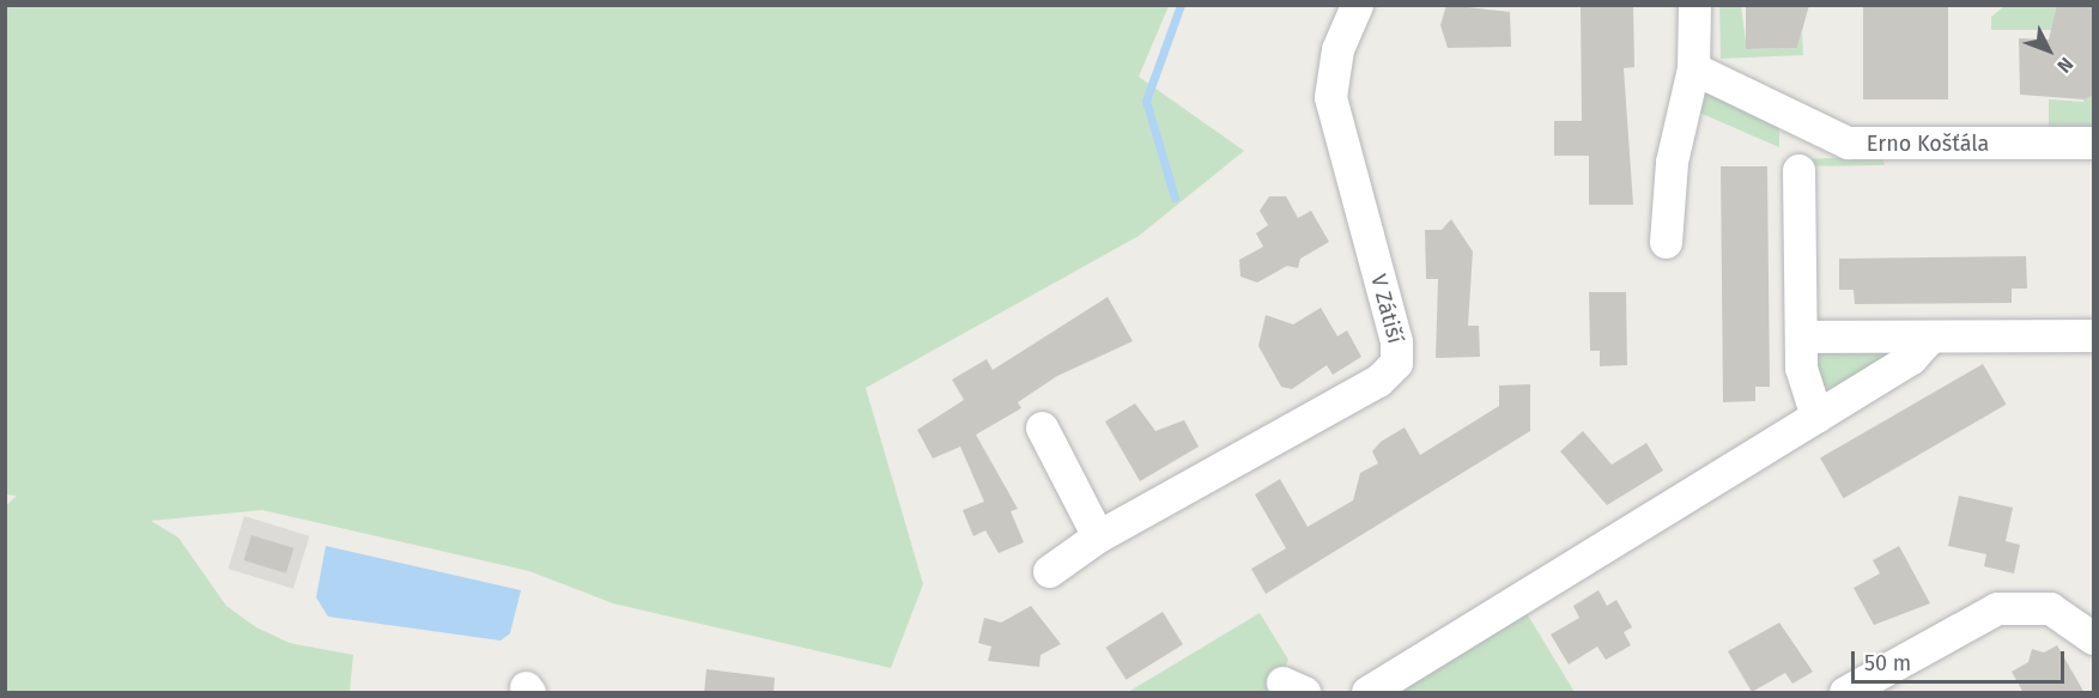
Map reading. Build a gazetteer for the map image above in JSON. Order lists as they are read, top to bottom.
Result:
{
  "streets": {
    "street": ["Erno Košťála", "V Zátiší"]
  },
  "scale_bar": "50 m",
  "north": "bottom right"
}
